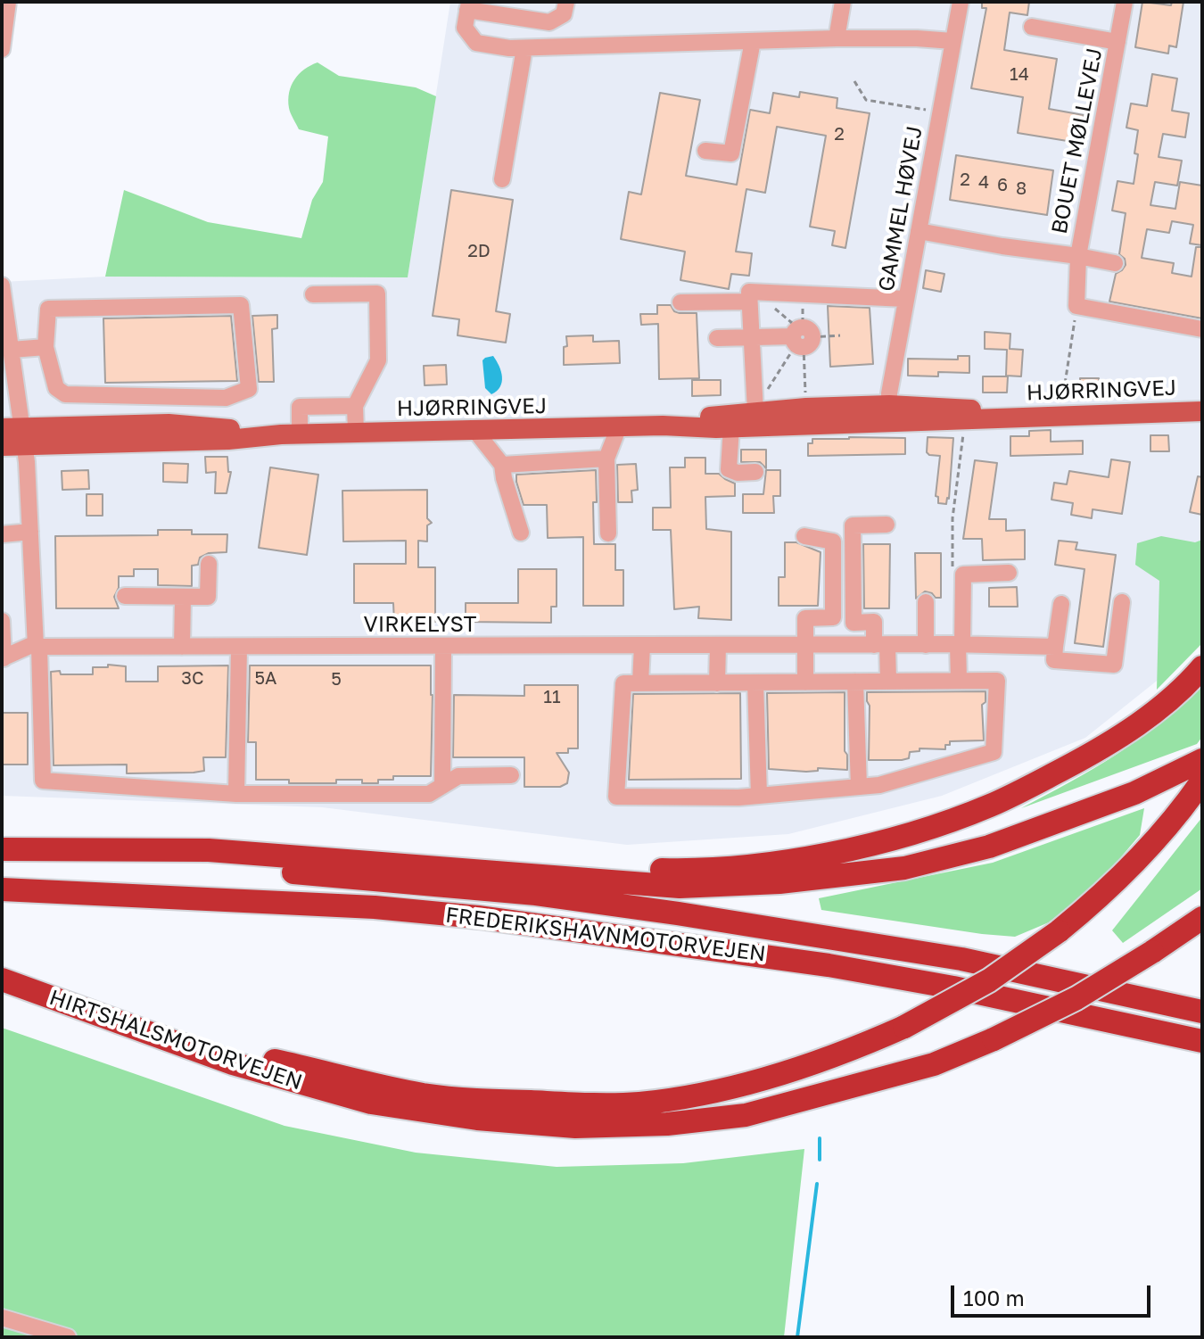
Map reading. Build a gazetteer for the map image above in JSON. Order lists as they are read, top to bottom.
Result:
{
  "streets": {
    "highway": ["FREDERIKSHAVNMOTORVEJEN", "HIRTSHALSMOTORVEJEN"],
    "main road": ["HJØRRINGVEJ"],
    "street": ["BOUET MØLLEVEJ", "GAMMEL HØVEJ", "VIRKELYST"]
  },
  "crossings": [
    ["BOUET MØLLEVEJ", "GAMMEL HØVEJ"],
    ["GAMMEL HØVEJ", "HJØRRINGVEJ"]
  ],
  "house_numbers": [
    "14",
    "2",
    "2",
    "4",
    "6",
    "8",
    "2D",
    "3C",
    "5A",
    "5",
    "11"
  ],
  "scale_bar": "100 m"
}
